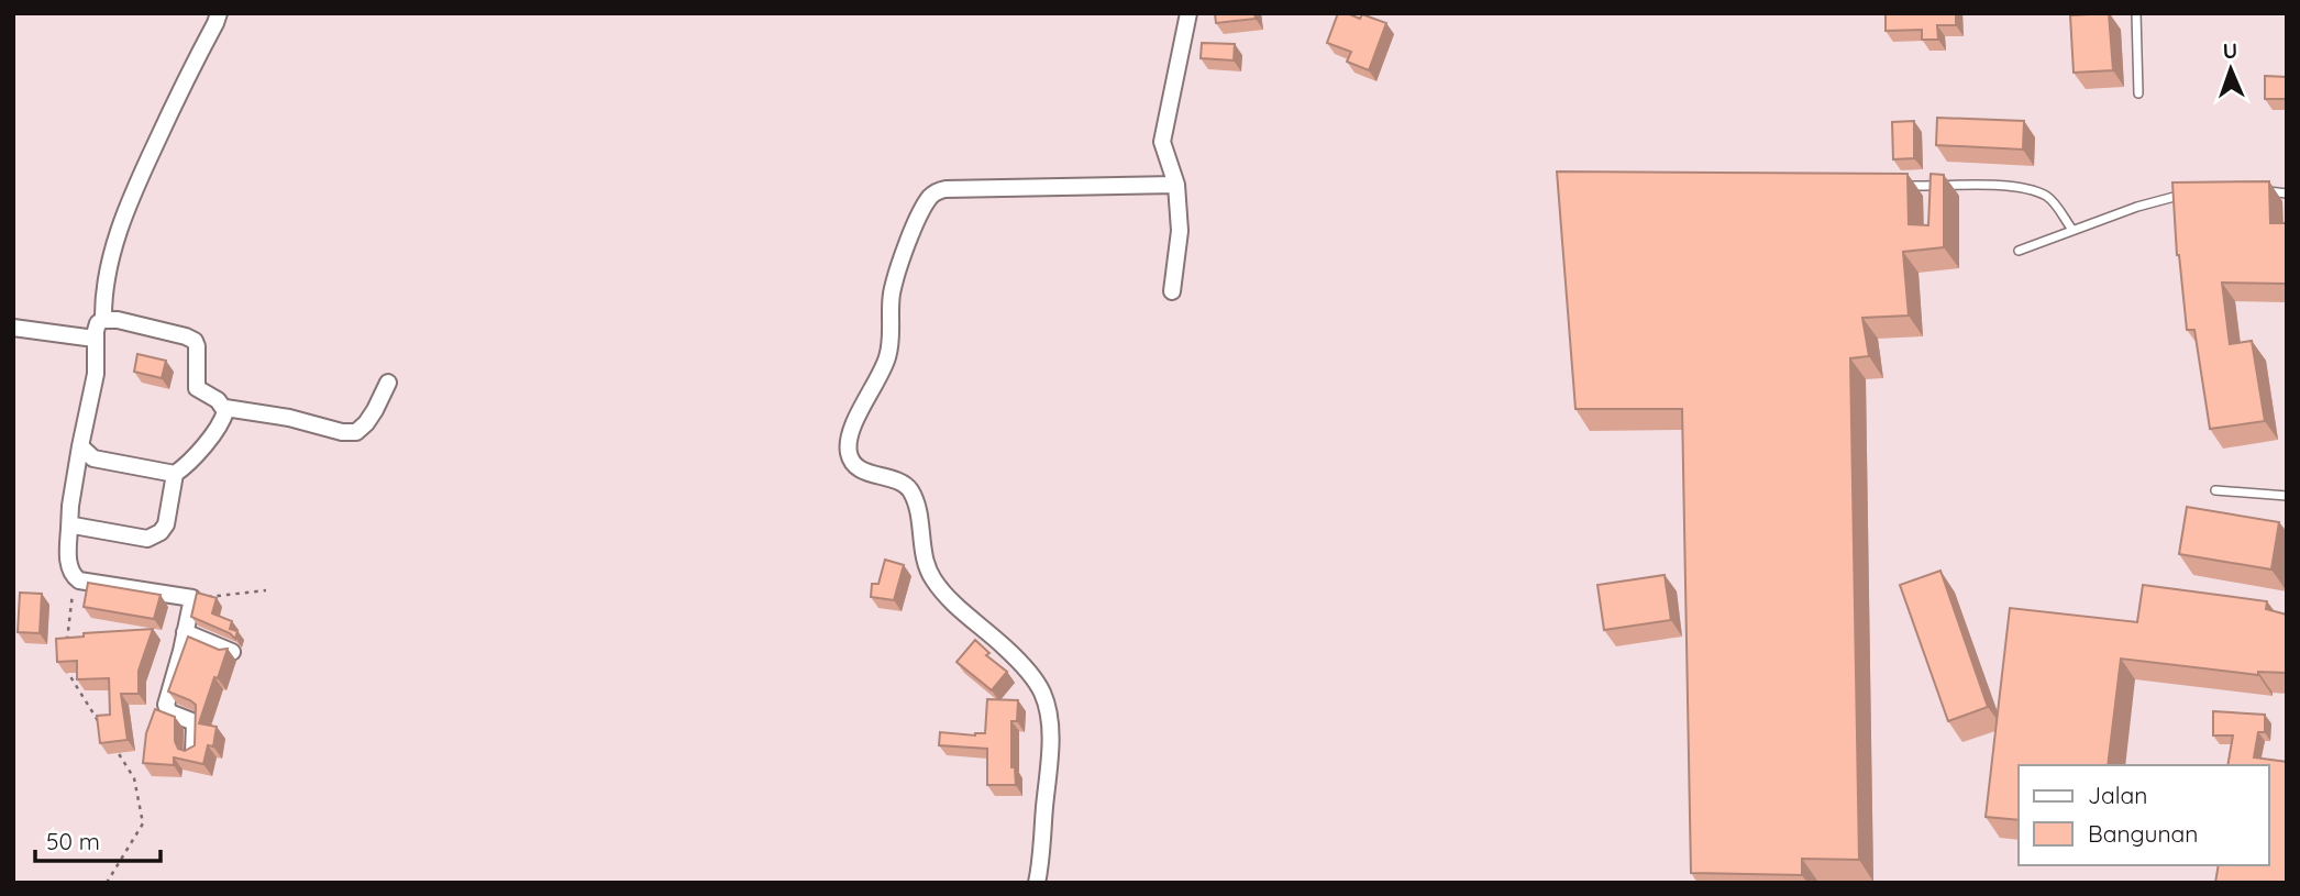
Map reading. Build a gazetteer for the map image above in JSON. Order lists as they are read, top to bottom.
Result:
{
  "legend": ["Jalan", "Bangunan"],
  "scale_bar": "50 m",
  "north": "top"
}
